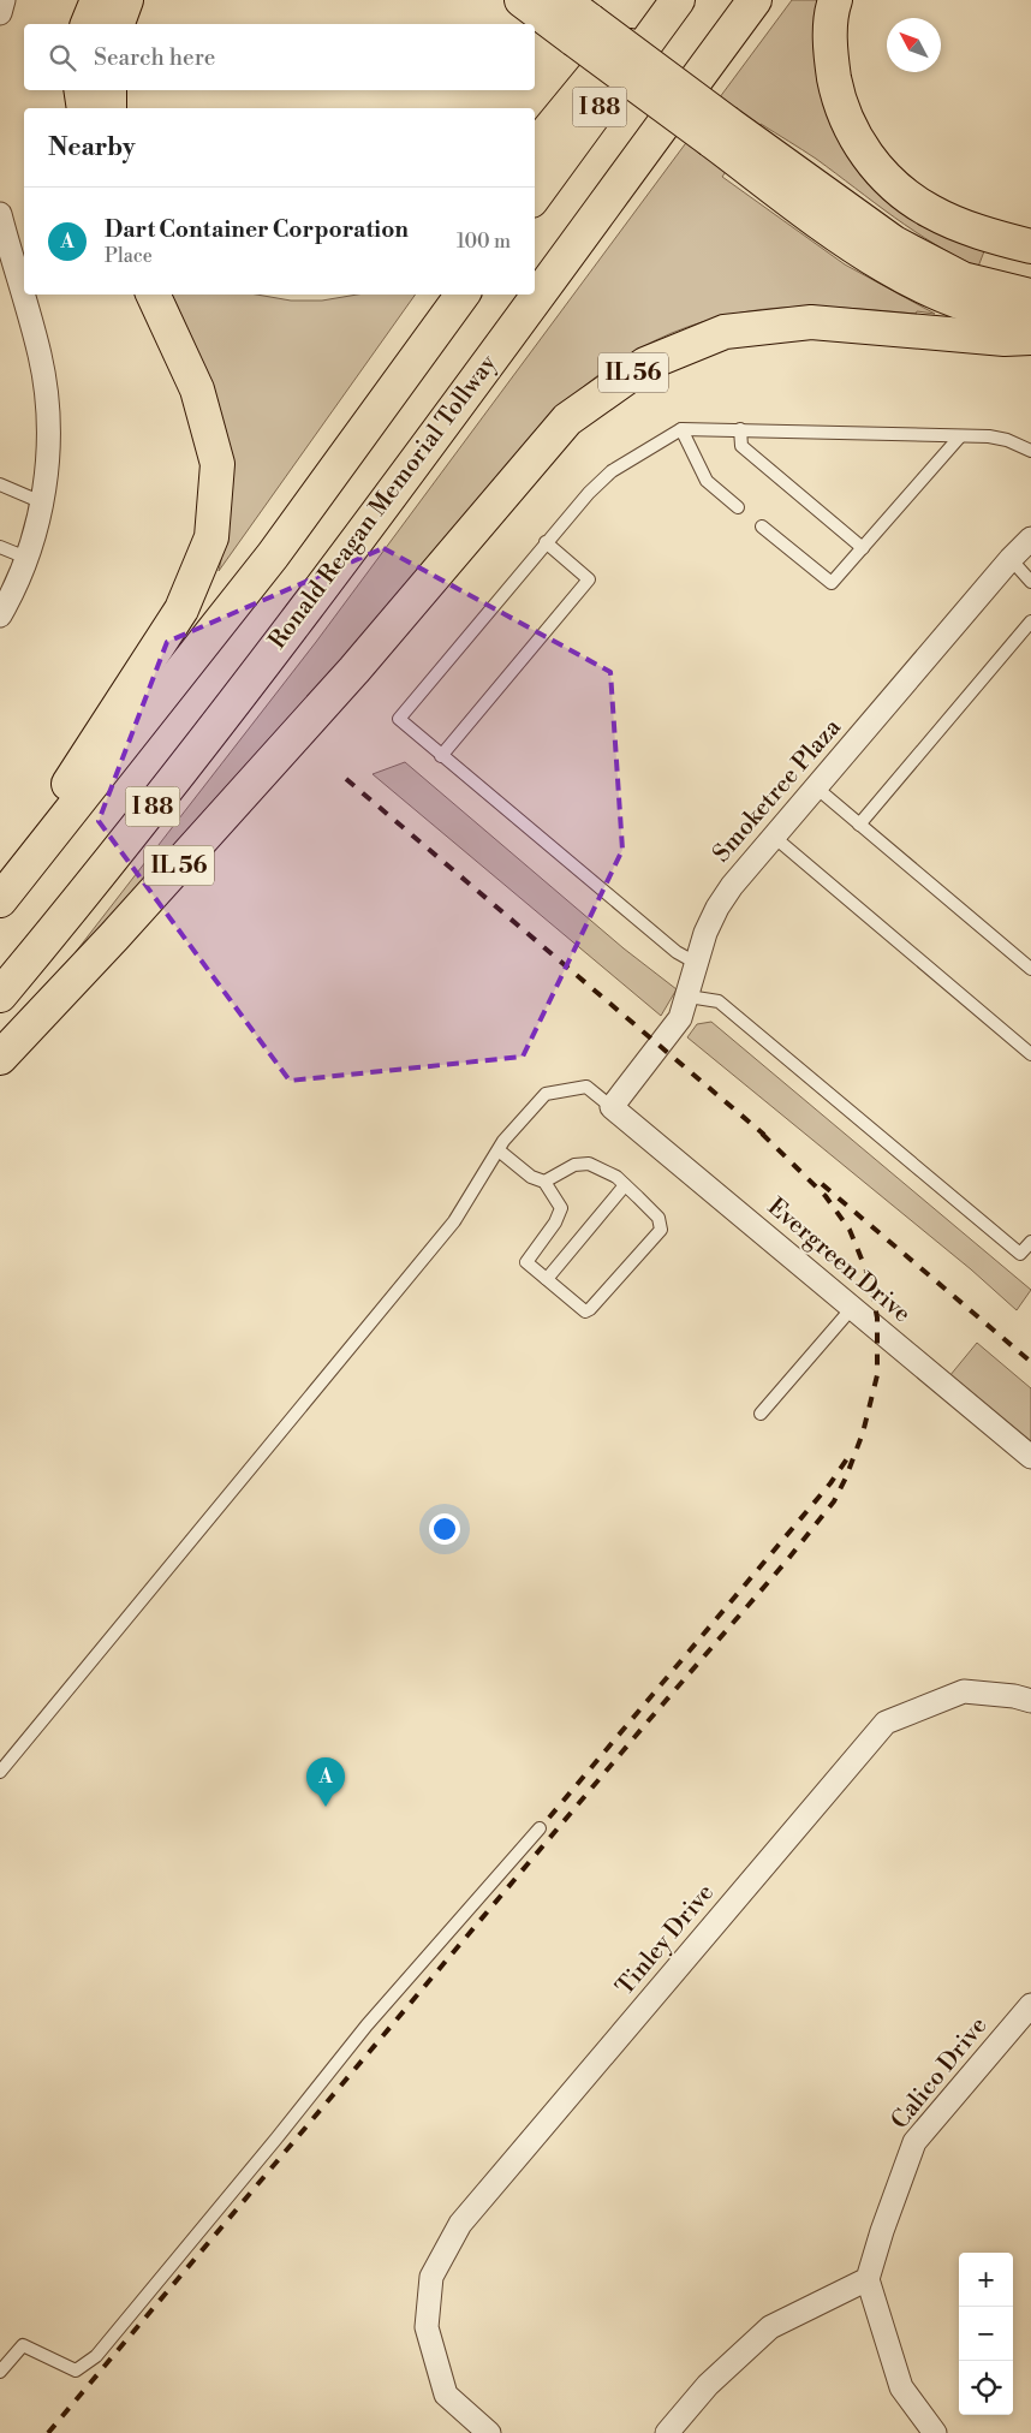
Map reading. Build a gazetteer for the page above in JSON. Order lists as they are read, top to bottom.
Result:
{
  "streets": {
    "highway": ["I 88", "IL 56", "Ronald Reagan Memorial Tollway"],
    "street": [
      "Smoketree Plaza",
      "Evergreen Drive",
      "Tinley Drive",
      "Calico Drive"
    ]
  },
  "crossings": [
    ["Smoketree Plaza", "Evergreen Drive"]
  ],
  "north": "top left",
  "page": {
    "search": "Search here",
    "heading": "Nearby",
    "list": [
      {
        "mark": "A",
        "name": "Dart Container Corporation",
        "note": "Place",
        "value": "100 m"
      }
    ],
    "pins": "A",
    "map_buttons": ["+", "−"]
  }
}
